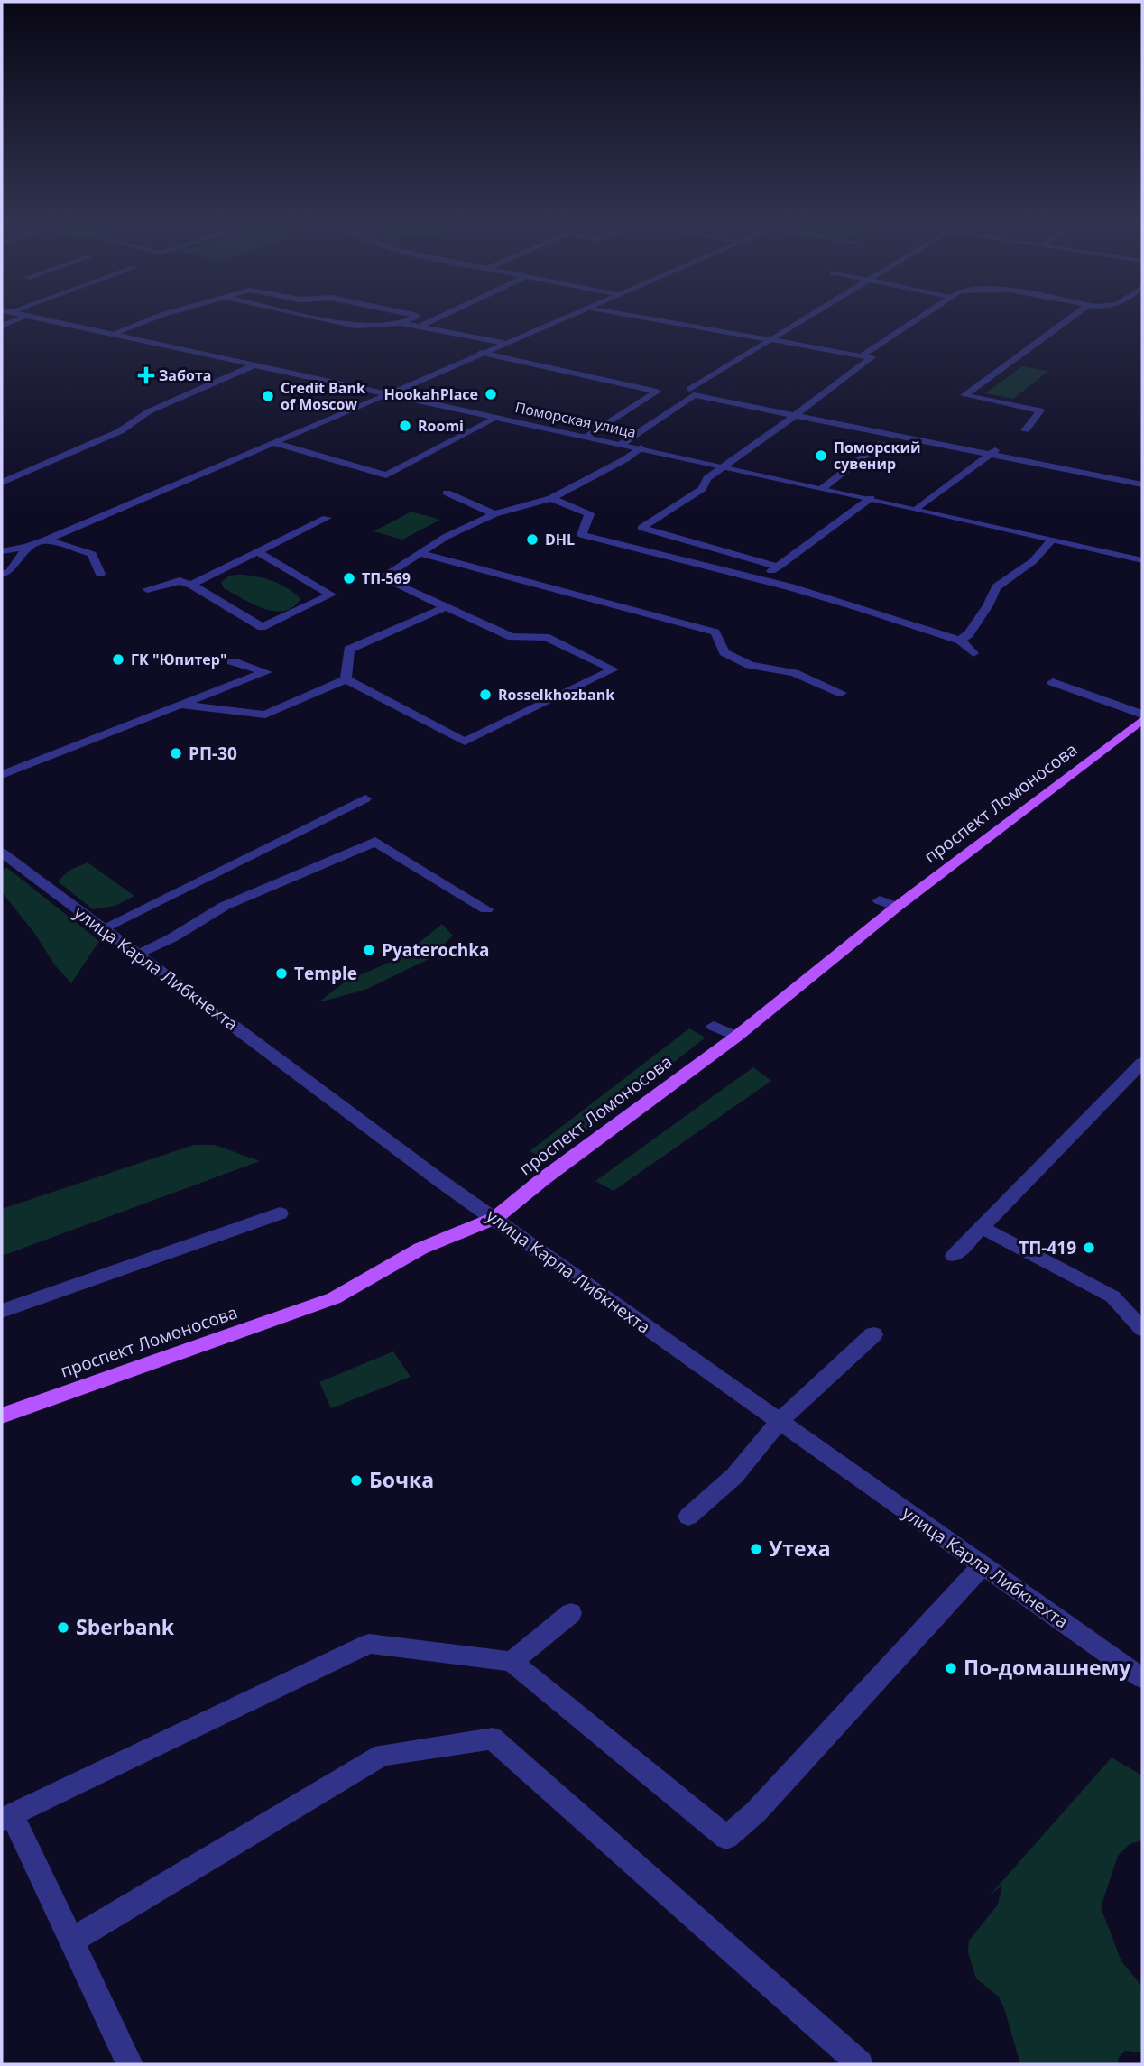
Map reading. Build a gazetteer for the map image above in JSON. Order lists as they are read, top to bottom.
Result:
{
  "streets": {
    "main road": ["проспект Ломоносова"],
    "street": ["Поморская улица", "улица Карла Либкнехта"]
  },
  "crossings": [
    ["проспект Ломоносова", "улица Карла Либкнехта"]
  ],
  "places": {
    "health": ["Забота"],
    "other": [
      "HookahPlace",
      "Credit Bank of Moscow",
      "Roomi",
      "Поморский сувенир",
      "DHL",
      "ТП-569",
      "ГК \"Юпитер\"",
      "Rosselkhozbank",
      "РП-30",
      "Pyaterochka",
      "Temple",
      "ТП-419",
      "Бочка",
      "Утеха",
      "Sberbank",
      "По-домашнему"
    ]
  }
}
